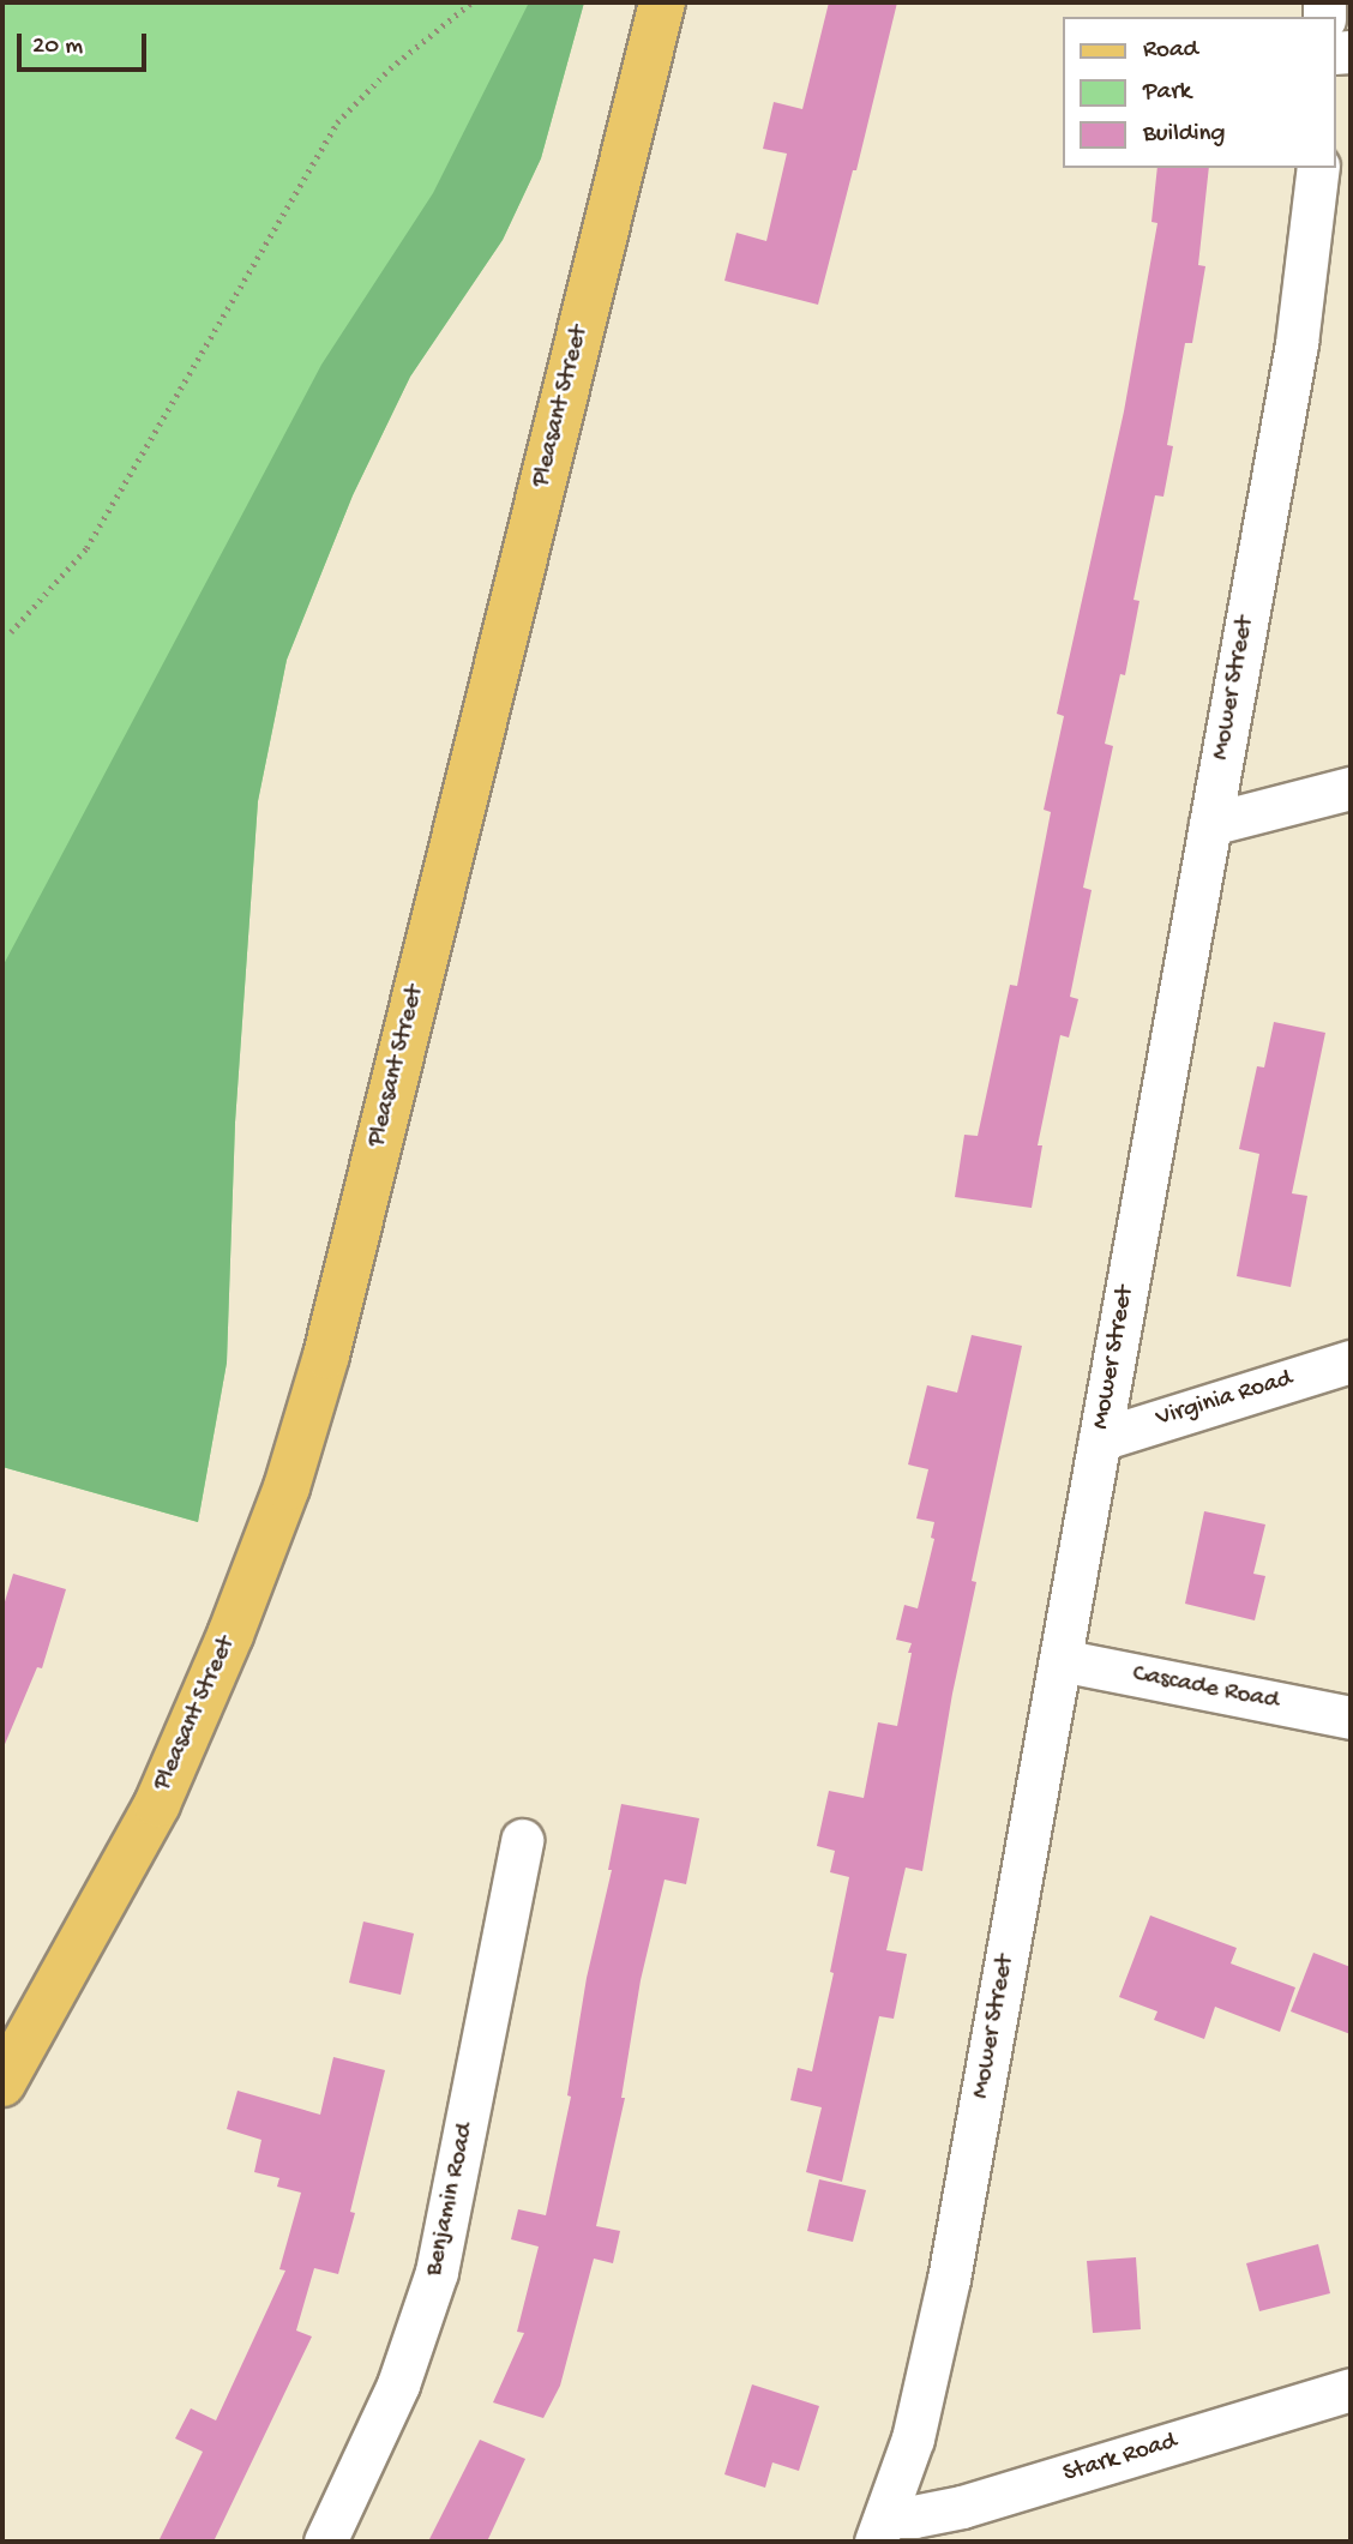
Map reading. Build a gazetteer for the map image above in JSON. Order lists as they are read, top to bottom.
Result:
{
  "streets": {
    "main road": ["Pleasant Street"],
    "street": [
      "Mower Street",
      "Virginia Road",
      "Cascade Road",
      "Benjamin Road",
      "Stark Road"
    ]
  },
  "crossings": [
    ["Mower Street", "Virginia Road"],
    ["Mower Street", "Cascade Road"],
    ["Mower Street", "Stark Road"]
  ],
  "legend": ["Road", "Park", "Building"],
  "scale_bar": "20 m"
}
